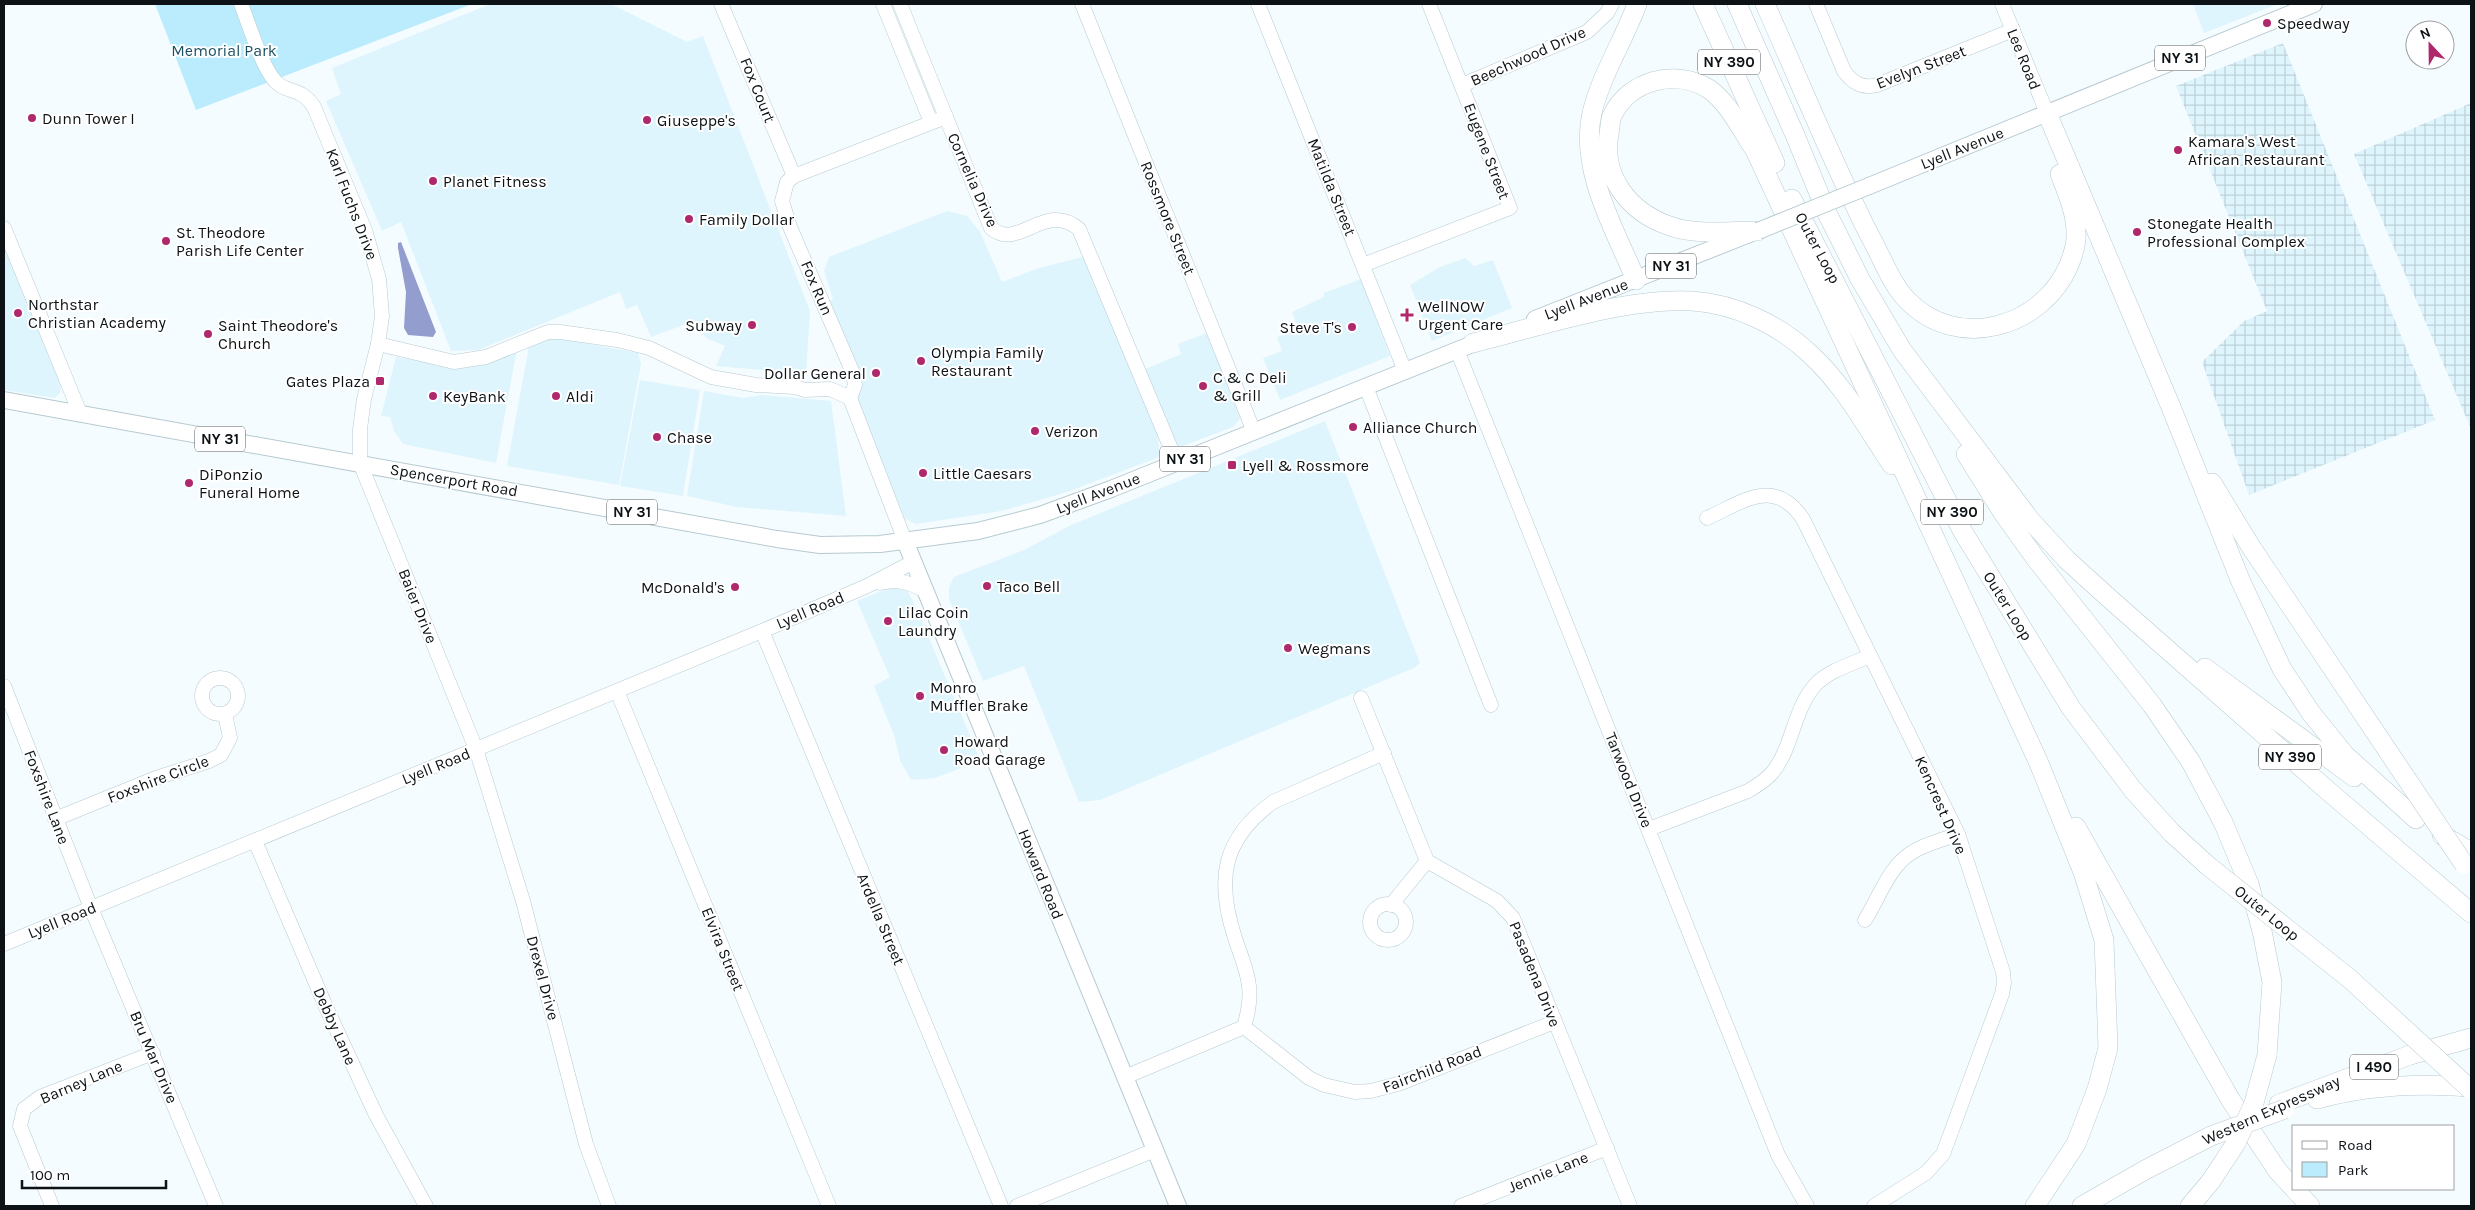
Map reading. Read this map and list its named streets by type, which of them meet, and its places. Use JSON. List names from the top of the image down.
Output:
{
  "streets": {
    "highway": [
      "NY 390",
      "Outer Loop",
      "I 490",
      "Western Expressway"
    ],
    "main road": [
      "NY 31",
      "Lyell Avenue",
      "Spencerport Road",
      "Howard Road"
    ],
    "street": [
      "Beechwood Drive",
      "Lee Road",
      "Evelyn Street",
      "Fox Court",
      "Eugene Street",
      "Cornelia Drive",
      "Matilda Street",
      "Karl Fuchs Drive",
      "Rossmore Street",
      "Fox Run",
      "Baier Drive",
      "Lyell Road",
      "Foxshire Circle",
      "Tarwood Drive",
      "Foxshire Lane",
      "Kencrest Drive",
      "Ardella Street",
      "Elvira Street",
      "Pasadena Drive",
      "Drexel Drive",
      "Debby Lane",
      "Bru Mar Drive",
      "Fairchild Road",
      "Barney Lane",
      "Jennie Lane"
    ]
  },
  "crossings": [
    ["Beechwood Drive", "Eugene Street"],
    ["Lee Road", "Evelyn Street"],
    ["Lee Road", "Lyell Avenue"],
    ["Fox Court", "Fox Run"],
    ["Lyell Avenue", "Cornelia Drive"],
    ["Lyell Avenue", "Matilda Street"],
    ["Lyell Avenue", "Rossmore Street"],
    ["Lyell Avenue", "Fox Run"],
    ["Lyell Avenue", "Spencerport Road"],
    ["Lyell Avenue", "Tarwood Drive"],
    ["Lyell Avenue", "Howard Road"],
    ["Eugene Street", "Matilda Street"],
    ["Karl Fuchs Drive", "Spencerport Road"],
    ["Karl Fuchs Drive", "Baier Drive"],
    ["Fox Run", "Spencerport Road"],
    ["Fox Run", "Howard Road"],
    ["Spencerport Road", "Baier Drive"],
    ["Spencerport Road", "Howard Road"],
    ["Baier Drive", "Lyell Road"],
    ["Baier Drive", "Drexel Drive"],
    ["Lyell Road", "Foxshire Lane"],
    ["Lyell Road", "Howard Road"],
    ["Lyell Road", "Ardella Street"],
    ["Lyell Road", "Elvira Street"],
    ["Lyell Road", "Drexel Drive"],
    ["Lyell Road", "Debby Lane"],
    ["Lyell Road", "Bru Mar Drive"],
    ["Foxshire Circle", "Foxshire Lane"],
    ["Foxshire Lane", "Bru Mar Drive"],
    ["Pasadena Drive", "Fairchild Road"],
    ["Pasadena Drive", "Jennie Lane"],
    ["Bru Mar Drive", "Barney Lane"]
  ],
  "parks": ["Memorial Park"],
  "places": {
    "other": [
      "Speedway",
      "Dunn Tower I",
      "Giuseppe's",
      "Kamara's West African Restaurant",
      "Planet Fitness",
      "Family Dollar",
      "Stonegate Health Professional Complex",
      "St. Theodore Parish Life Center",
      "Northstar Christian Academy",
      "Subway",
      "Steve T's",
      "Saint Theodore's Church",
      "Olympia Family Restaurant",
      "Dollar General",
      "C & C Deli & Grill",
      "KeyBank",
      "Aldi",
      "Alliance Church",
      "Verizon",
      "Chase",
      "Little Caesars",
      "DiPonzio Funeral Home",
      "Taco Bell",
      "McDonald's",
      "Lilac Coin Laundry",
      "Wegmans",
      "Monro Muffler Brake",
      "Howard Road Garage"
    ],
    "health": ["WellNOW Urgent Care"],
    "transit": ["Gates Plaza", "Lyell & Rossmore"]
  },
  "legend": ["Road", "Park"],
  "scale_bar": "100 m",
  "north": "top"
}
